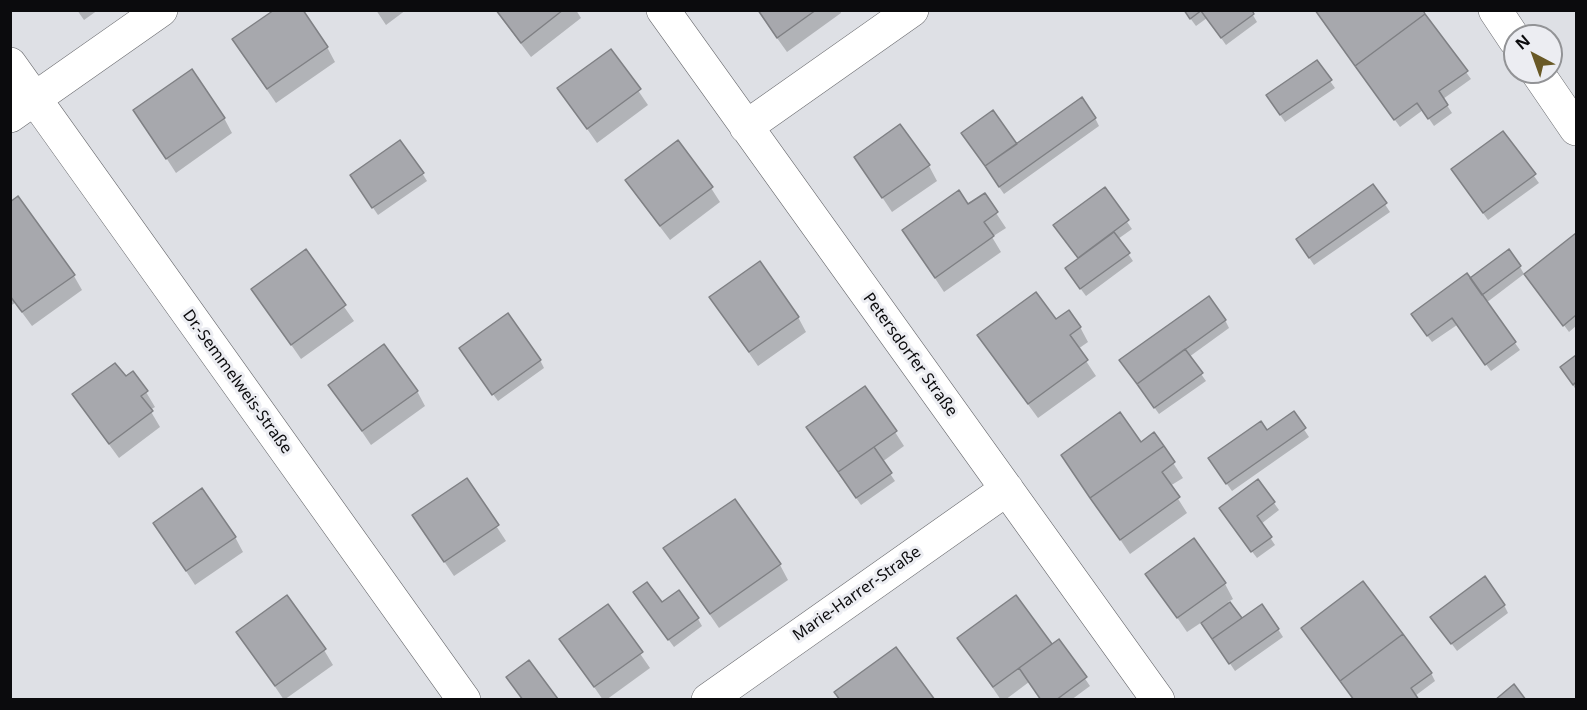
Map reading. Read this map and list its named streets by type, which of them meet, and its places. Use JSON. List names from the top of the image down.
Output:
{
  "streets": {
    "street": ["Petersdorfer Straße", "Dr.-Semmelweis-Straße", "Marie-Harrer-Straße"]
  },
  "crossings": [
    ["Petersdorfer Straße", "Marie-Harrer-Straße"]
  ],
  "north": "top left"
}
